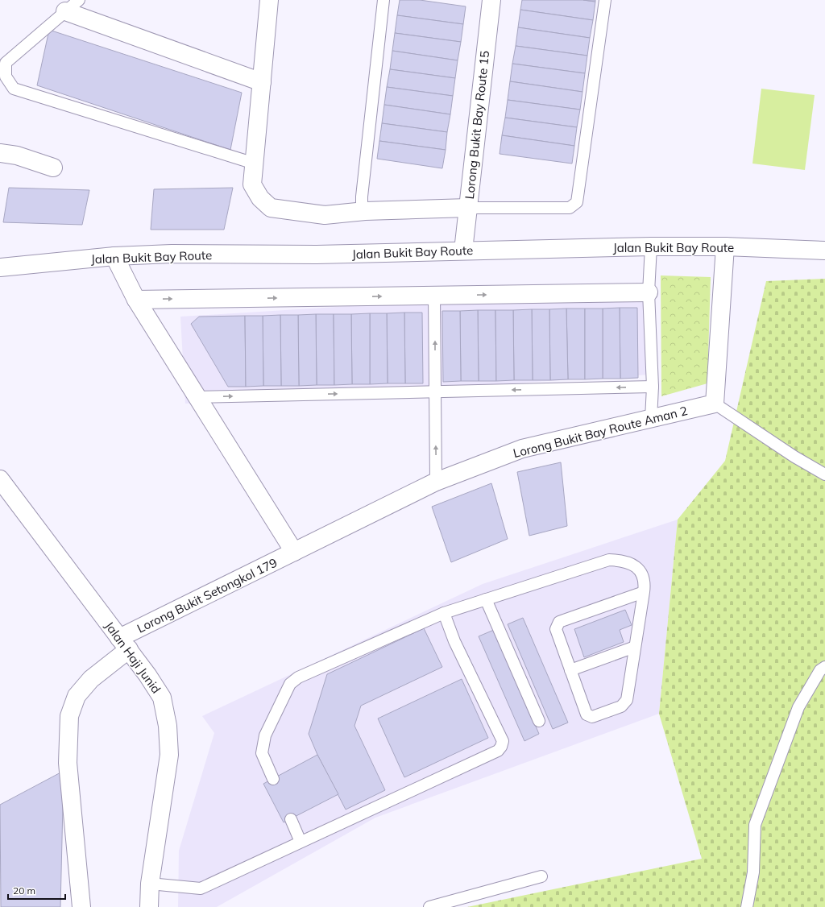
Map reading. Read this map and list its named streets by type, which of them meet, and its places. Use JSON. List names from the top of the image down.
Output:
{
  "streets": {
    "street": [
      "Lorong Bukit Bay Route 15",
      "Jalan Bukit Bay Route",
      "Lorong Bukit Bay Route Aman 2",
      "Lorong Bukit Setongkol 179",
      "Jalan Haji Junid"
    ]
  },
  "crossings": [
    ["Lorong Bukit Bay Route 15", "Jalan Bukit Bay Route"],
    ["Lorong Bukit Bay Route Aman 2", "Lorong Bukit Setongkol 179"],
    ["Lorong Bukit Setongkol 179", "Jalan Haji Junid"]
  ],
  "scale_bar": "20 m"
}
